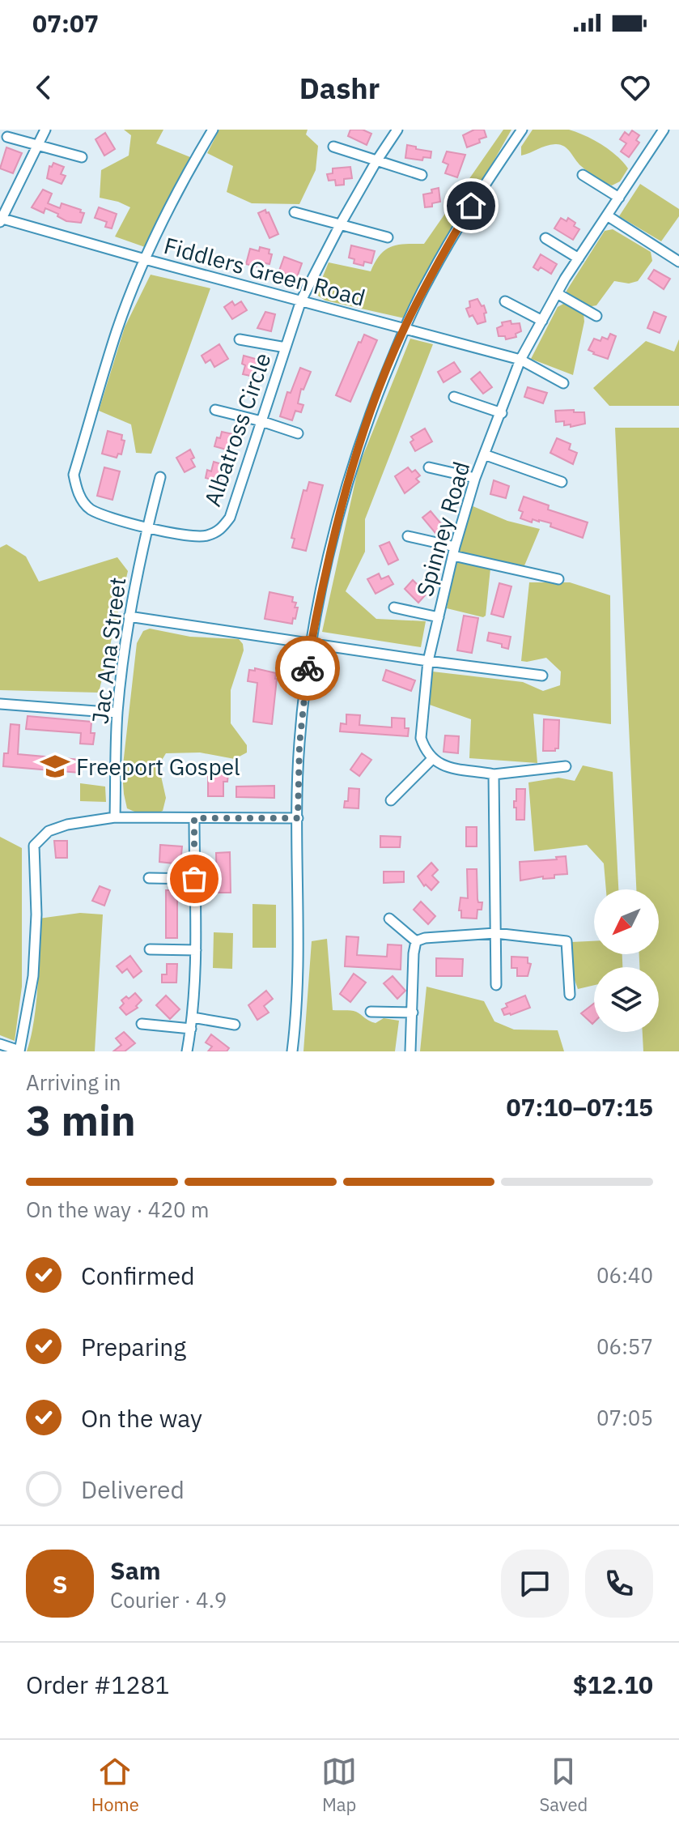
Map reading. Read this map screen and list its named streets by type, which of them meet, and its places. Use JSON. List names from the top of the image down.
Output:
{
  "streets": {
    "street": [
      "Fiddlers Green Road",
      "Albatross Circle",
      "Spinney Road",
      "Jac Ana Street"
    ]
  },
  "crossings": [
    ["Fiddlers Green Road", "Albatross Circle"],
    ["Fiddlers Green Road", "Spinney Road"],
    ["Albatross Circle", "Jac Ana Street"]
  ],
  "places": {
    "school or university": ["Freeport Gospel"]
  },
  "north": "bottom left",
  "page": {
    "status": "07:07",
    "header": "Dashr",
    "heading": ["3 min", "Arriving in", "07:10–07:15"],
    "panel": [
      "Sam",
      "Courier · 4.9",
      "Order #1281",
      "$12.10"
    ],
    "bar": "On the way · 420 m",
    "list": [
      ["Confirmed", "06:40"],
      ["Preparing", "06:57"],
      ["On the way", "07:05"],
      "Delivered"
    ],
    "round": "S",
    "tabs": ["Home", "Map", "Saved"]
  }
}
